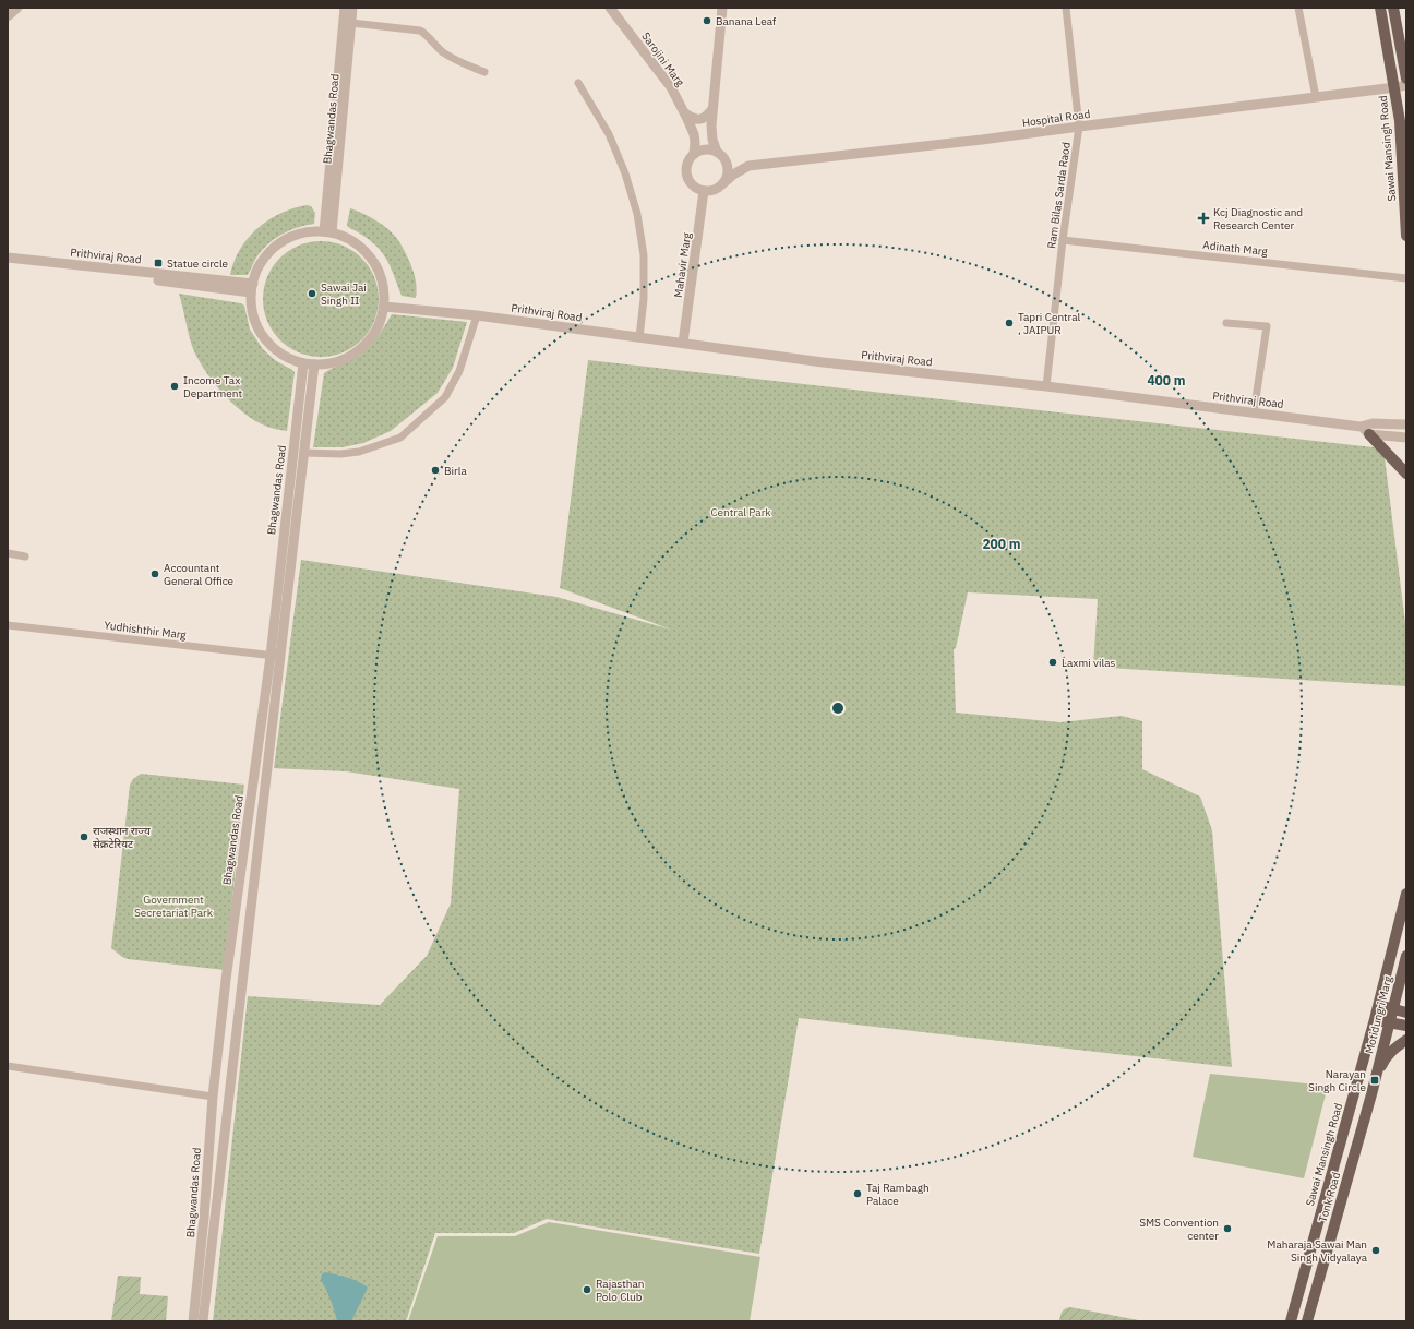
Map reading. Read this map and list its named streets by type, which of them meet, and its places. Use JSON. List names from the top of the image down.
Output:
{
  "streets": {
    "main road": ["Sawai Mansingh Road", "Motidungri Marg", "Tonk Road"],
    "street": [
      "Sarojini Marg",
      "Hospital Road",
      "Bhagwandas Road",
      "Ram Bilas Sarda Raod",
      "Adinath Marg",
      "Prithviraj Road",
      "Mahavir Marg",
      "Yudhishthir Marg"
    ]
  },
  "crossings": [
    ["Sarojini Marg", "Hospital Road"],
    ["Sarojini Marg", "Mahavir Marg"],
    ["Hospital Road", "Sawai Mansingh Road"],
    ["Hospital Road", "Ram Bilas Sarda Raod"],
    ["Hospital Road", "Mahavir Marg"],
    ["Bhagwandas Road", "Prithviraj Road"],
    ["Bhagwandas Road", "Yudhishthir Marg"],
    ["Ram Bilas Sarda Raod", "Adinath Marg"],
    ["Ram Bilas Sarda Raod", "Prithviraj Road"],
    ["Prithviraj Road", "Mahavir Marg"],
    ["Motidungri Marg", "Tonk Road"]
  ],
  "parks": ["Central Park", "Government Secretariat Park"],
  "places": {
    "other": [
      "Banana Leaf",
      "Sawai Jai Singh II",
      "Tapri Central , JAIPUR",
      "Income Tax Department",
      "Birla",
      "Accountant General Office",
      "Laxmi vilas",
      "राजस्थान राज्य सेक्रटेरियट",
      "Taj Rambagh Palace",
      "SMS Convention center",
      "Maharaja Sawai Man Singh Vidyalaya",
      "Rajasthan Polo Club"
    ],
    "health": ["Kcj Diagnostic and Research Center"],
    "transit": ["Statue circle", "Narayan Singh Circle"]
  },
  "rings": ["400 m", "200 m"]
}
